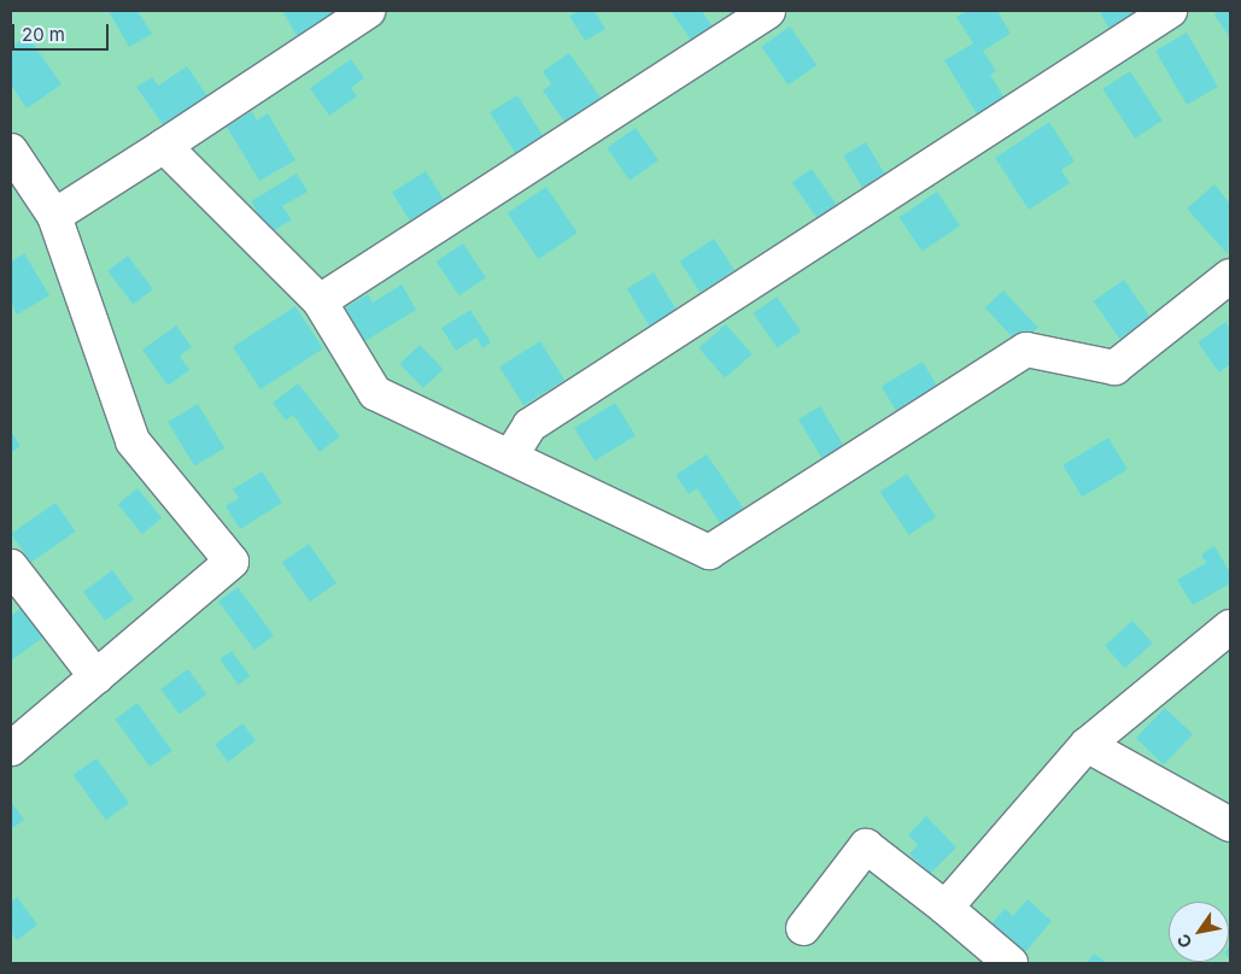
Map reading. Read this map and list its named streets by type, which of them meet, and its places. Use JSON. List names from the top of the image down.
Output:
{
  "scale_bar": "20 m",
  "north": "bottom left"
}
